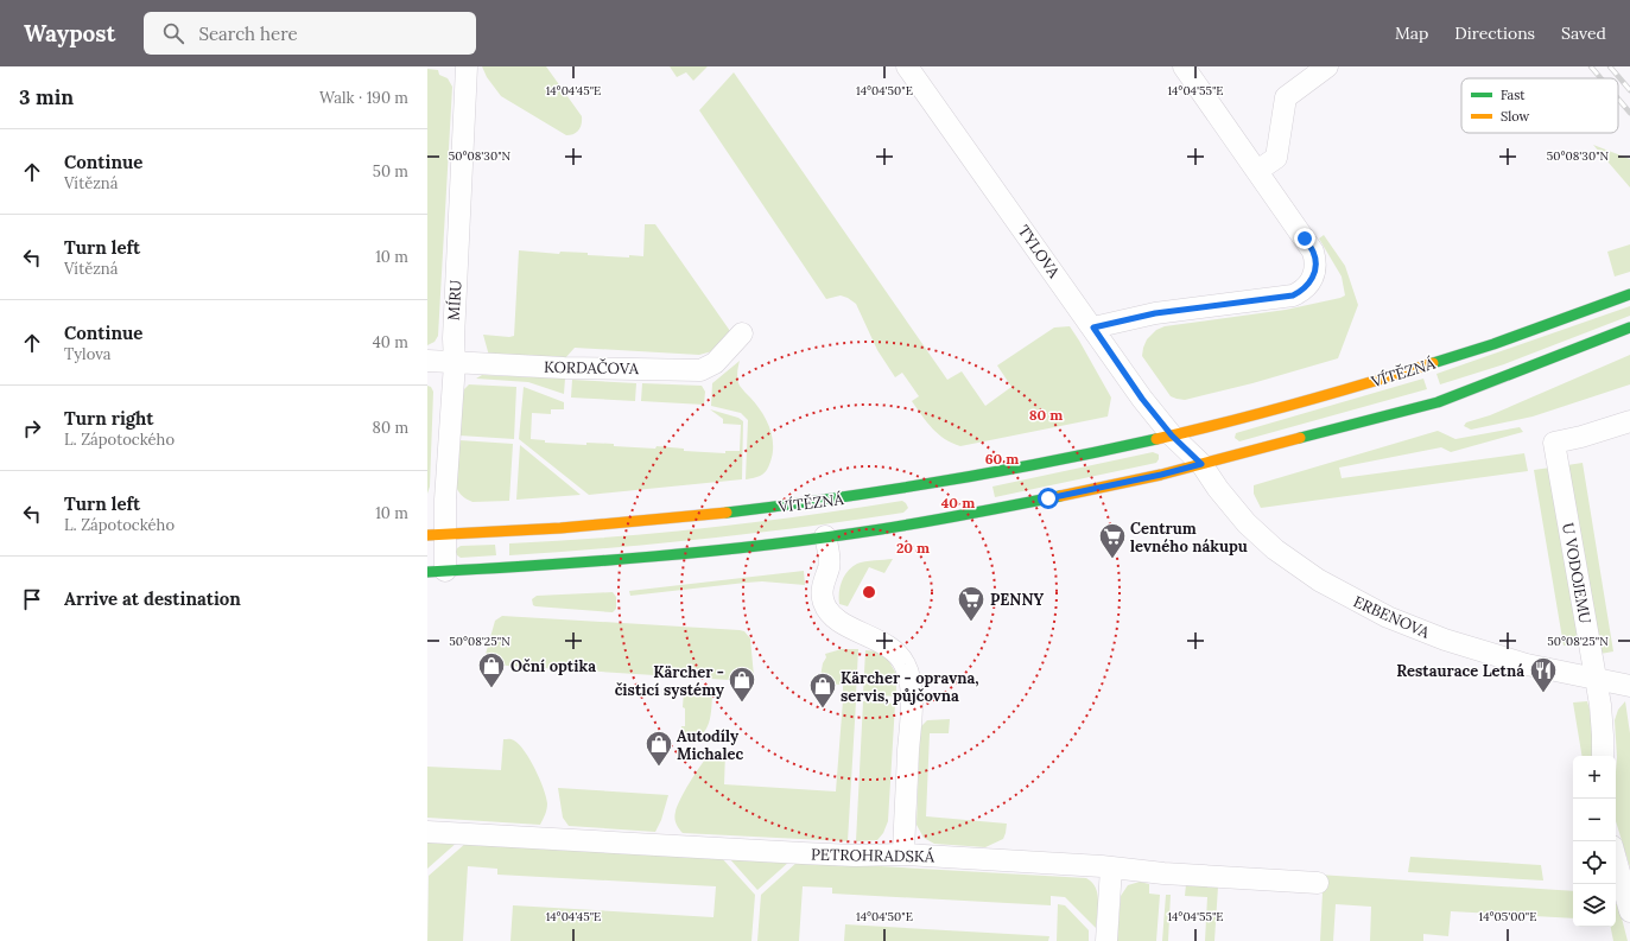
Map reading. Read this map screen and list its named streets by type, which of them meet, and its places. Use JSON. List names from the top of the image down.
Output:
{
  "streets": {
    "main road": ["VÍTĚZNÁ"],
    "street": [
      "TYLOVA",
      "MÍRU",
      "KORDAČOVA",
      "U VODOJEMU",
      "ERBENOVA",
      "PETROHRADSKÁ"
    ]
  },
  "crossings": [
    ["TYLOVA", "VÍTĚZNÁ"],
    ["MÍRU", "KORDAČOVA"],
    ["MÍRU", "VÍTĚZNÁ"],
    ["U VODOJEMU", "ERBENOVA"]
  ],
  "places": {
    "supermarket": ["Centrum levného nákupu", "PENNY"],
    "shop": [
      "Oční optika",
      "Kärcher - čisticí systémy",
      "Kärcher - opravna, servis, půjčovna",
      "Autodíly Michalec"
    ],
    "restaurant": ["Restaurace Letná"]
  },
  "legend": ["Fast", "Slow"],
  "page": {
    "header": "Waypost",
    "search": "Search here",
    "nav": ["Map", "Directions", "Saved"],
    "heading": ["3 min", "Walk · 190 m"],
    "list": [
      ["Continue", "Vítězná", "50 m"],
      ["Turn left", "Vítězná", "10 m"],
      ["Continue", "Tylova", "40 m"],
      ["Turn right", "L. Zápotockého", "80 m"],
      ["Turn left", "L. Zápotockého", "10 m"],
      "Arrive at destination"
    ],
    "map_buttons": ["+", "−"]
  },
  "coordinates": [
    "14°04'45\"E",
    "14°04'50\"E",
    "14°04'55\"E",
    "50°08'30\"N",
    "50°08'25\"N",
    "14°05'00\"E"
  ],
  "rings": [
    "80 m",
    "60 m",
    "40 m",
    "20 m"
  ]
}
